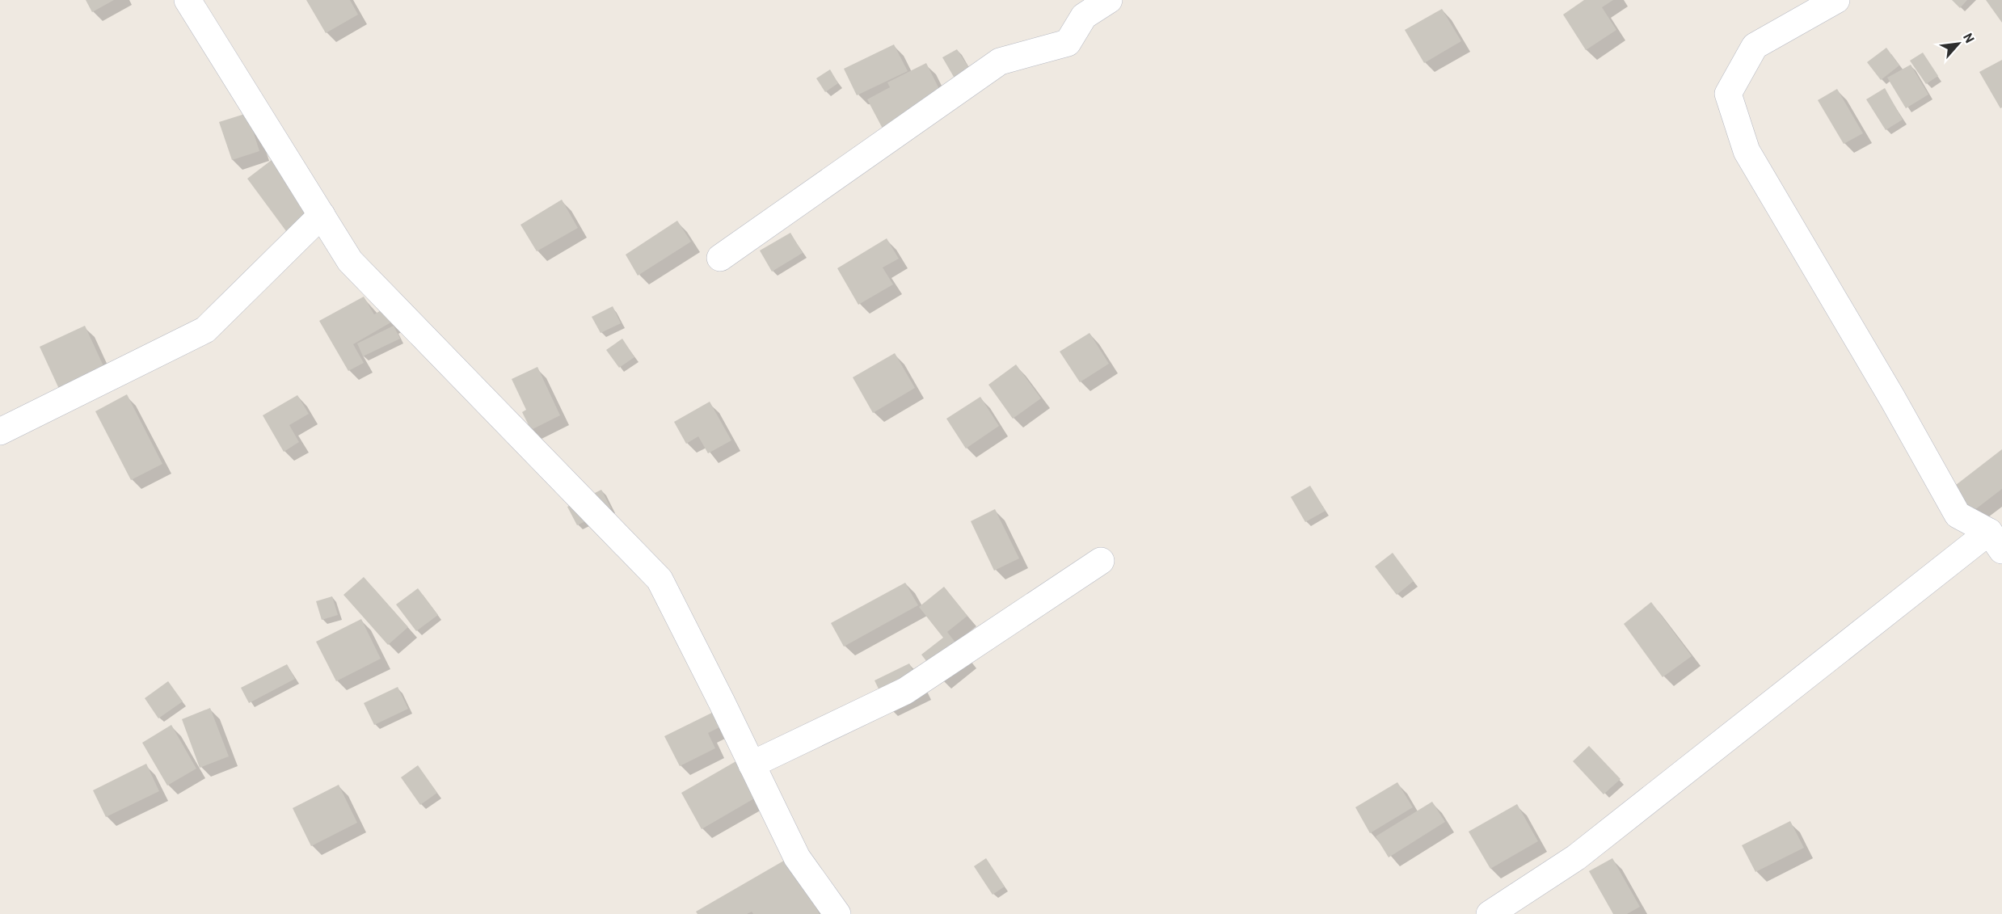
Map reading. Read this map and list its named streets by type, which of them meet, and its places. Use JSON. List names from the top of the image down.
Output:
{
  "north": "top right"
}
